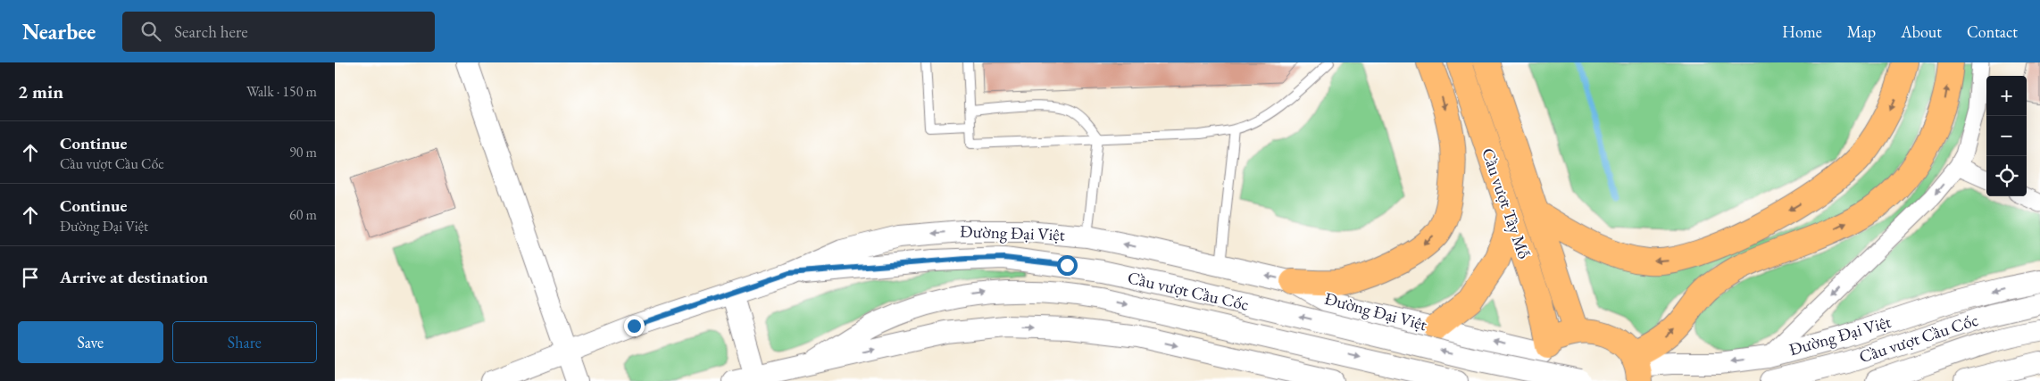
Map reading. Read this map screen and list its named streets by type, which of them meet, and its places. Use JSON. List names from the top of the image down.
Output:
{
  "streets": {
    "main road": ["Cầu vượt Tây Mỗ"],
    "street": ["Đường Đại Việt", "Cầu vượt Cầu Cốc"]
  },
  "crossings": [
    ["Cầu vượt Tây Mỗ", "Đường Đại Việt"],
    ["Đường Đại Việt", "Cầu vượt Cầu Cốc"]
  ],
  "page": {
    "header": "Nearbee",
    "search": "Search here",
    "nav": [
      "Home",
      "Map",
      "About",
      "Contact"
    ],
    "heading": ["2 min", "Walk · 150 m"],
    "map_buttons": ["+", "−"],
    "list": [
      ["Continue", "Cầu vượt Cầu Cốc", "90 m"],
      ["Continue", "Đường Đại Việt", "60 m"],
      "Arrive at destination"
    ],
    "buttons": ["Save", "Share"]
  }
}
